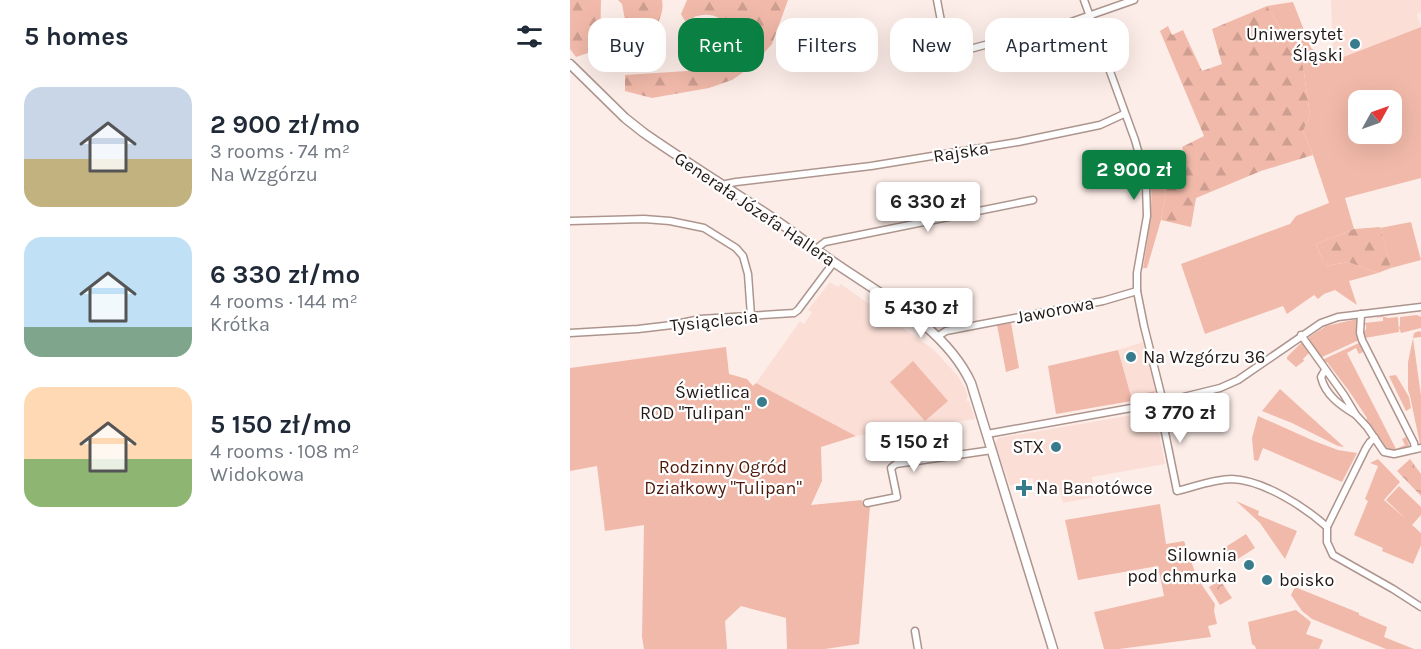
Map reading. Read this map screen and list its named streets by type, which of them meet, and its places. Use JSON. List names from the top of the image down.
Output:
{
  "streets": {
    "street": [
      "Rajska",
      "Generała Józefa Hallera",
      "Jaworowa",
      "Tysiąclecia"
    ]
  },
  "crossings": [
    ["Rajska", "Generała Józefa Hallera"],
    ["Generała Józefa Hallera", "Jaworowa"],
    ["Generała Józefa Hallera", "Tysiąclecia"]
  ],
  "parks": ["Rodzinny Ogród Działkowy \"Tulipan\""],
  "places": {
    "other": [
      "Uniwersytet Śląski",
      "Na Wzgórzu 36",
      "Świetlica ROD \"Tulipan\"",
      "STX",
      "Silownia pod chmurka",
      "boisko"
    ],
    "health": ["Na Banotówce"]
  },
  "north": "top right",
  "page": {
    "heading": "5 homes",
    "chip": [
      "Buy",
      "Rent",
      "Filters",
      "New",
      "Apartment"
    ],
    "list": [
      {
        "name": "2 900 zł/mo",
        "note": "3 rooms · 74 m² · Na Wzgórzu"
      },
      {
        "name": "6 330 zł/mo",
        "note": "4 rooms · 144 m² · Krótka"
      },
      {
        "name": "5 150 zł/mo",
        "note": "4 rooms · 108 m² · Widokowa"
      }
    ],
    "price": [
      "2 900 zł",
      "6 330 zł",
      "5 430 zł",
      "3 770 zł",
      "5 150 zł"
    ]
  }
}
